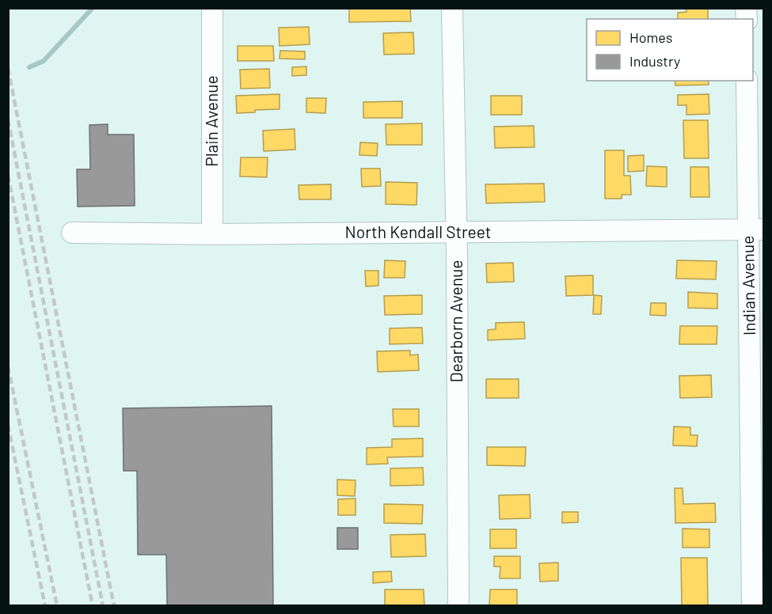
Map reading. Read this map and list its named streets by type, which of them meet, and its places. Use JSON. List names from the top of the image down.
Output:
{
  "streets": {
    "street": [
      "Plain Avenue",
      "North Kendall Street",
      "Indian Avenue",
      "Dearborn Avenue"
    ]
  },
  "crossings": [
    ["Plain Avenue", "North Kendall Street"],
    ["North Kendall Street", "Indian Avenue"],
    ["North Kendall Street", "Dearborn Avenue"]
  ],
  "legend": ["Homes", "Industry"]
}
